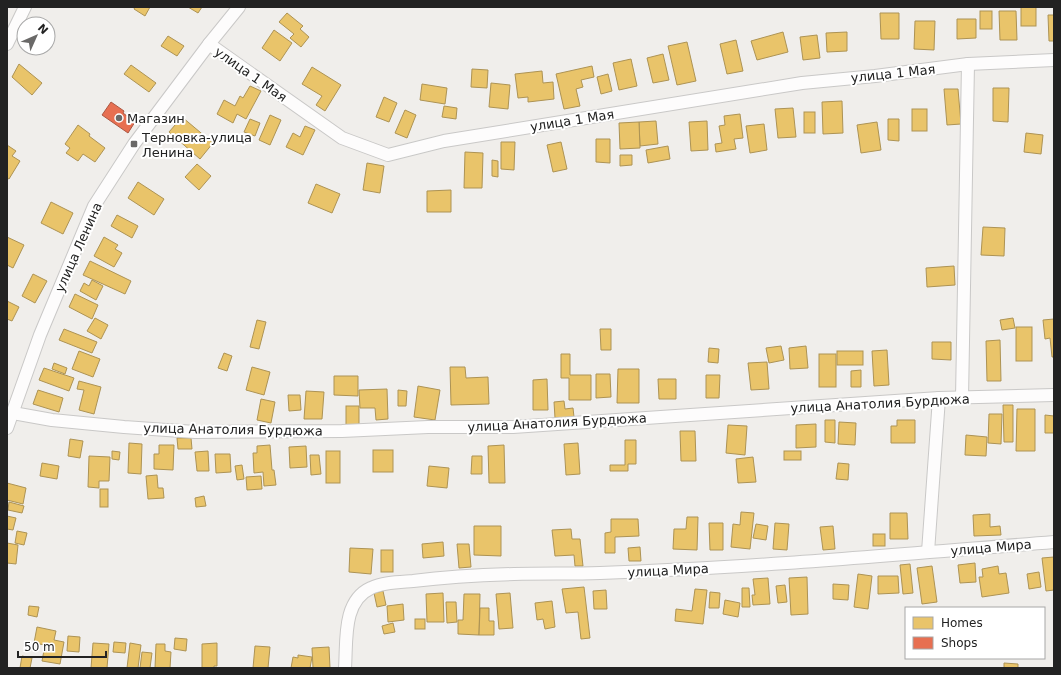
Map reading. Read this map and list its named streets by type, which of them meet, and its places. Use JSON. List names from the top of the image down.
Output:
{
  "streets": {
    "street": [
      "улица 1 Мая",
      "улица Ленина",
      "улица Анатолия Бурдюжа",
      "улица Мира"
    ]
  },
  "crossings": [
    ["улица 1 Мая", "улица Ленина"],
    ["улица Ленина", "улица Анатолия Бурдюжа"]
  ],
  "places": {
    "other": ["Магазин"],
    "transit": ["Терновка-улица Ленина"]
  },
  "legend": ["Homes", "Shops"],
  "scale_bar": "50 m",
  "north": "top right"
}
